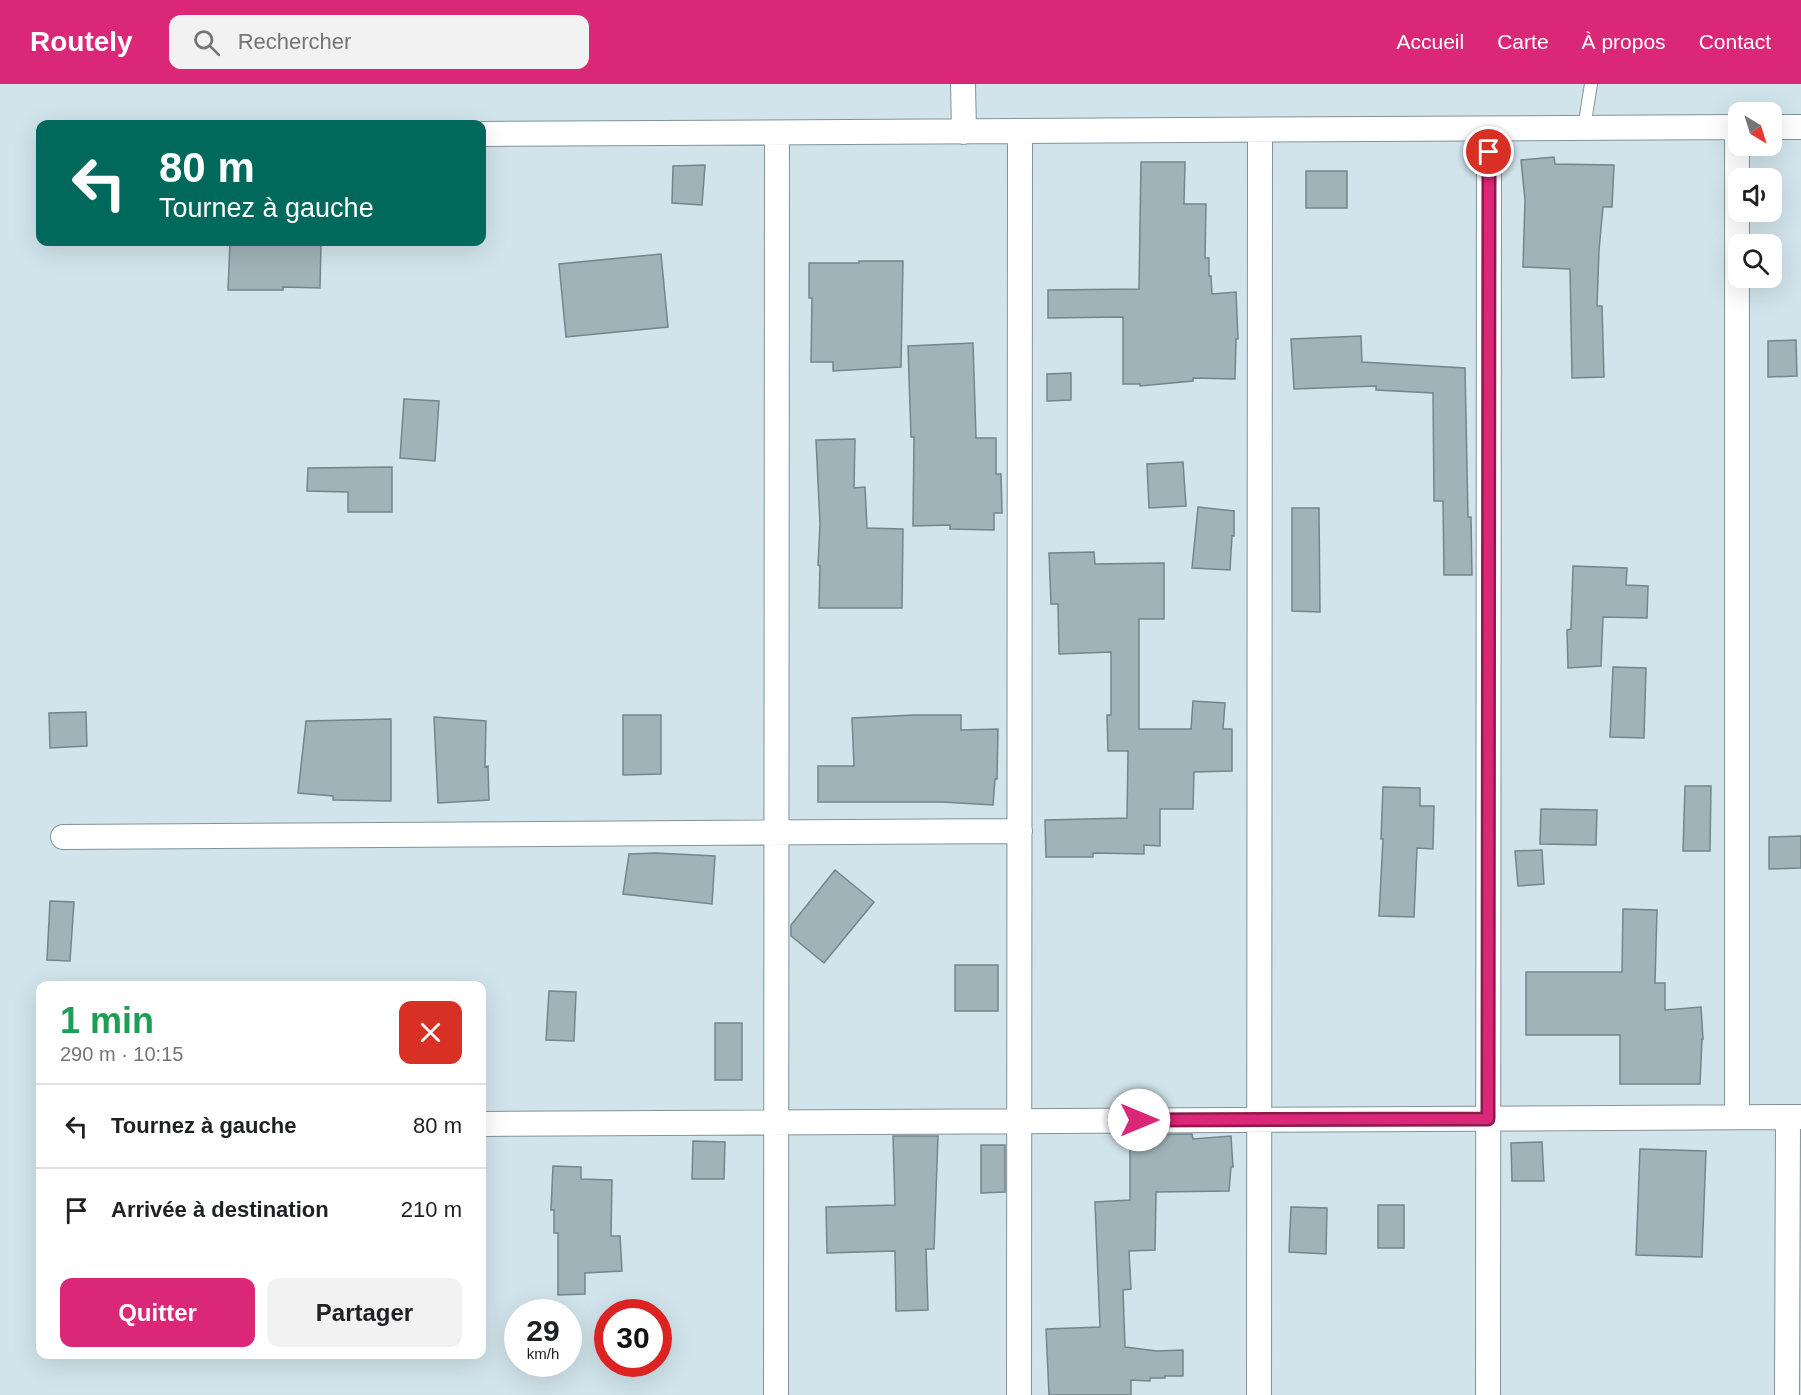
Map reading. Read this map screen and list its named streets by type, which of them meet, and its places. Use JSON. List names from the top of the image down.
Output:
{
  "north": "bottom right",
  "page": {
    "header": "Routely",
    "search": "Rechercher",
    "nav": [
      "Accueil",
      "Carte",
      "À propos",
      "Contact"
    ],
    "turn": ["80 m", "Tournez à gauche"],
    "heading": ["1 min", "290 m · 10:15"],
    "list": [
      {
        "name": "Tournez à gauche",
        "value": "80 m"
      },
      {
        "name": "Arrivée à destination",
        "value": "210 m"
      }
    ],
    "buttons": ["Quitter", "Partager"],
    "speed": "29 km/h",
    "limit": "30"
  }
}
